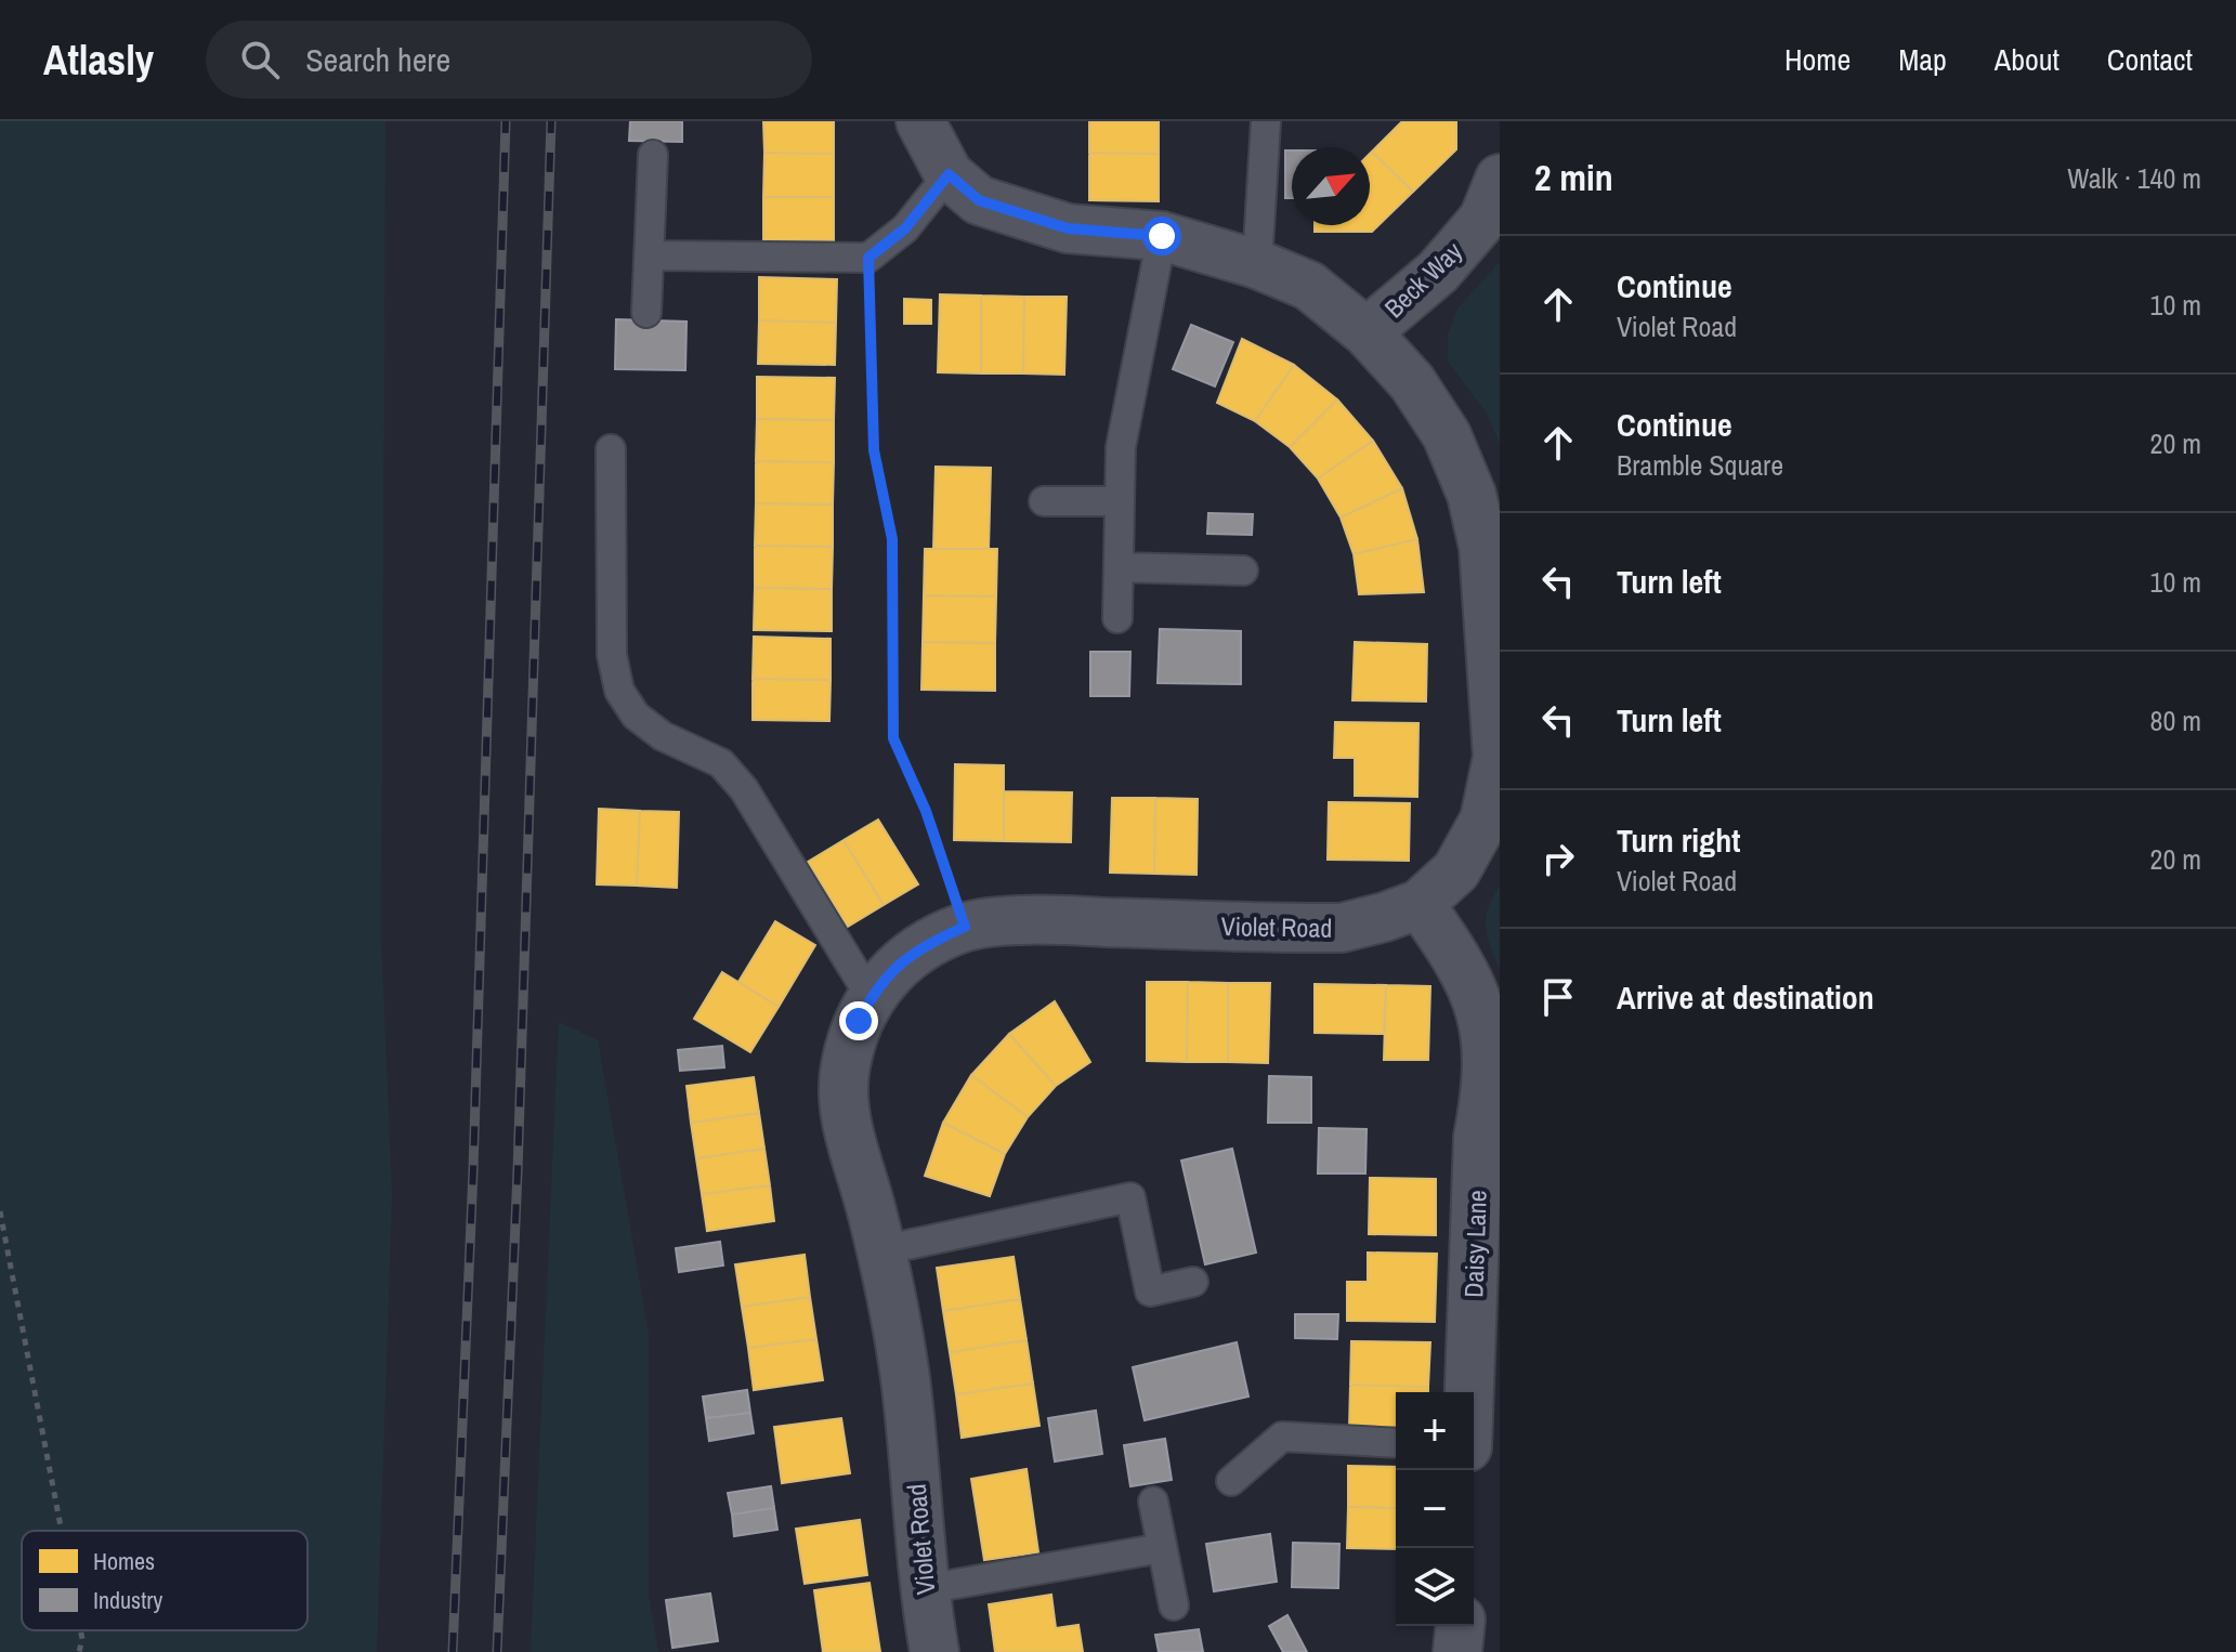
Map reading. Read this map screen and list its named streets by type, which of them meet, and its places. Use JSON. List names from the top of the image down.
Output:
{
  "streets": {
    "street": ["Beck Way", "Violet Road", "Daisy Lane"]
  },
  "crossings": [
    ["Beck Way", "Violet Road"],
    ["Violet Road", "Daisy Lane"]
  ],
  "legend": ["Homes", "Industry"],
  "north": "top right",
  "page": {
    "header": "Atlasly",
    "search": "Search here",
    "nav": [
      "Home",
      "Map",
      "About",
      "Contact"
    ],
    "heading": ["2 min", "Walk · 140 m"],
    "list": [
      ["Continue", "Violet Road", "10 m"],
      ["Continue", "Bramble Square", "20 m"],
      ["Turn left", "10 m"],
      ["Turn left", "80 m"],
      ["Turn right", "Violet Road", "20 m"],
      "Arrive at destination"
    ],
    "map_buttons": ["+", "−"]
  }
}
